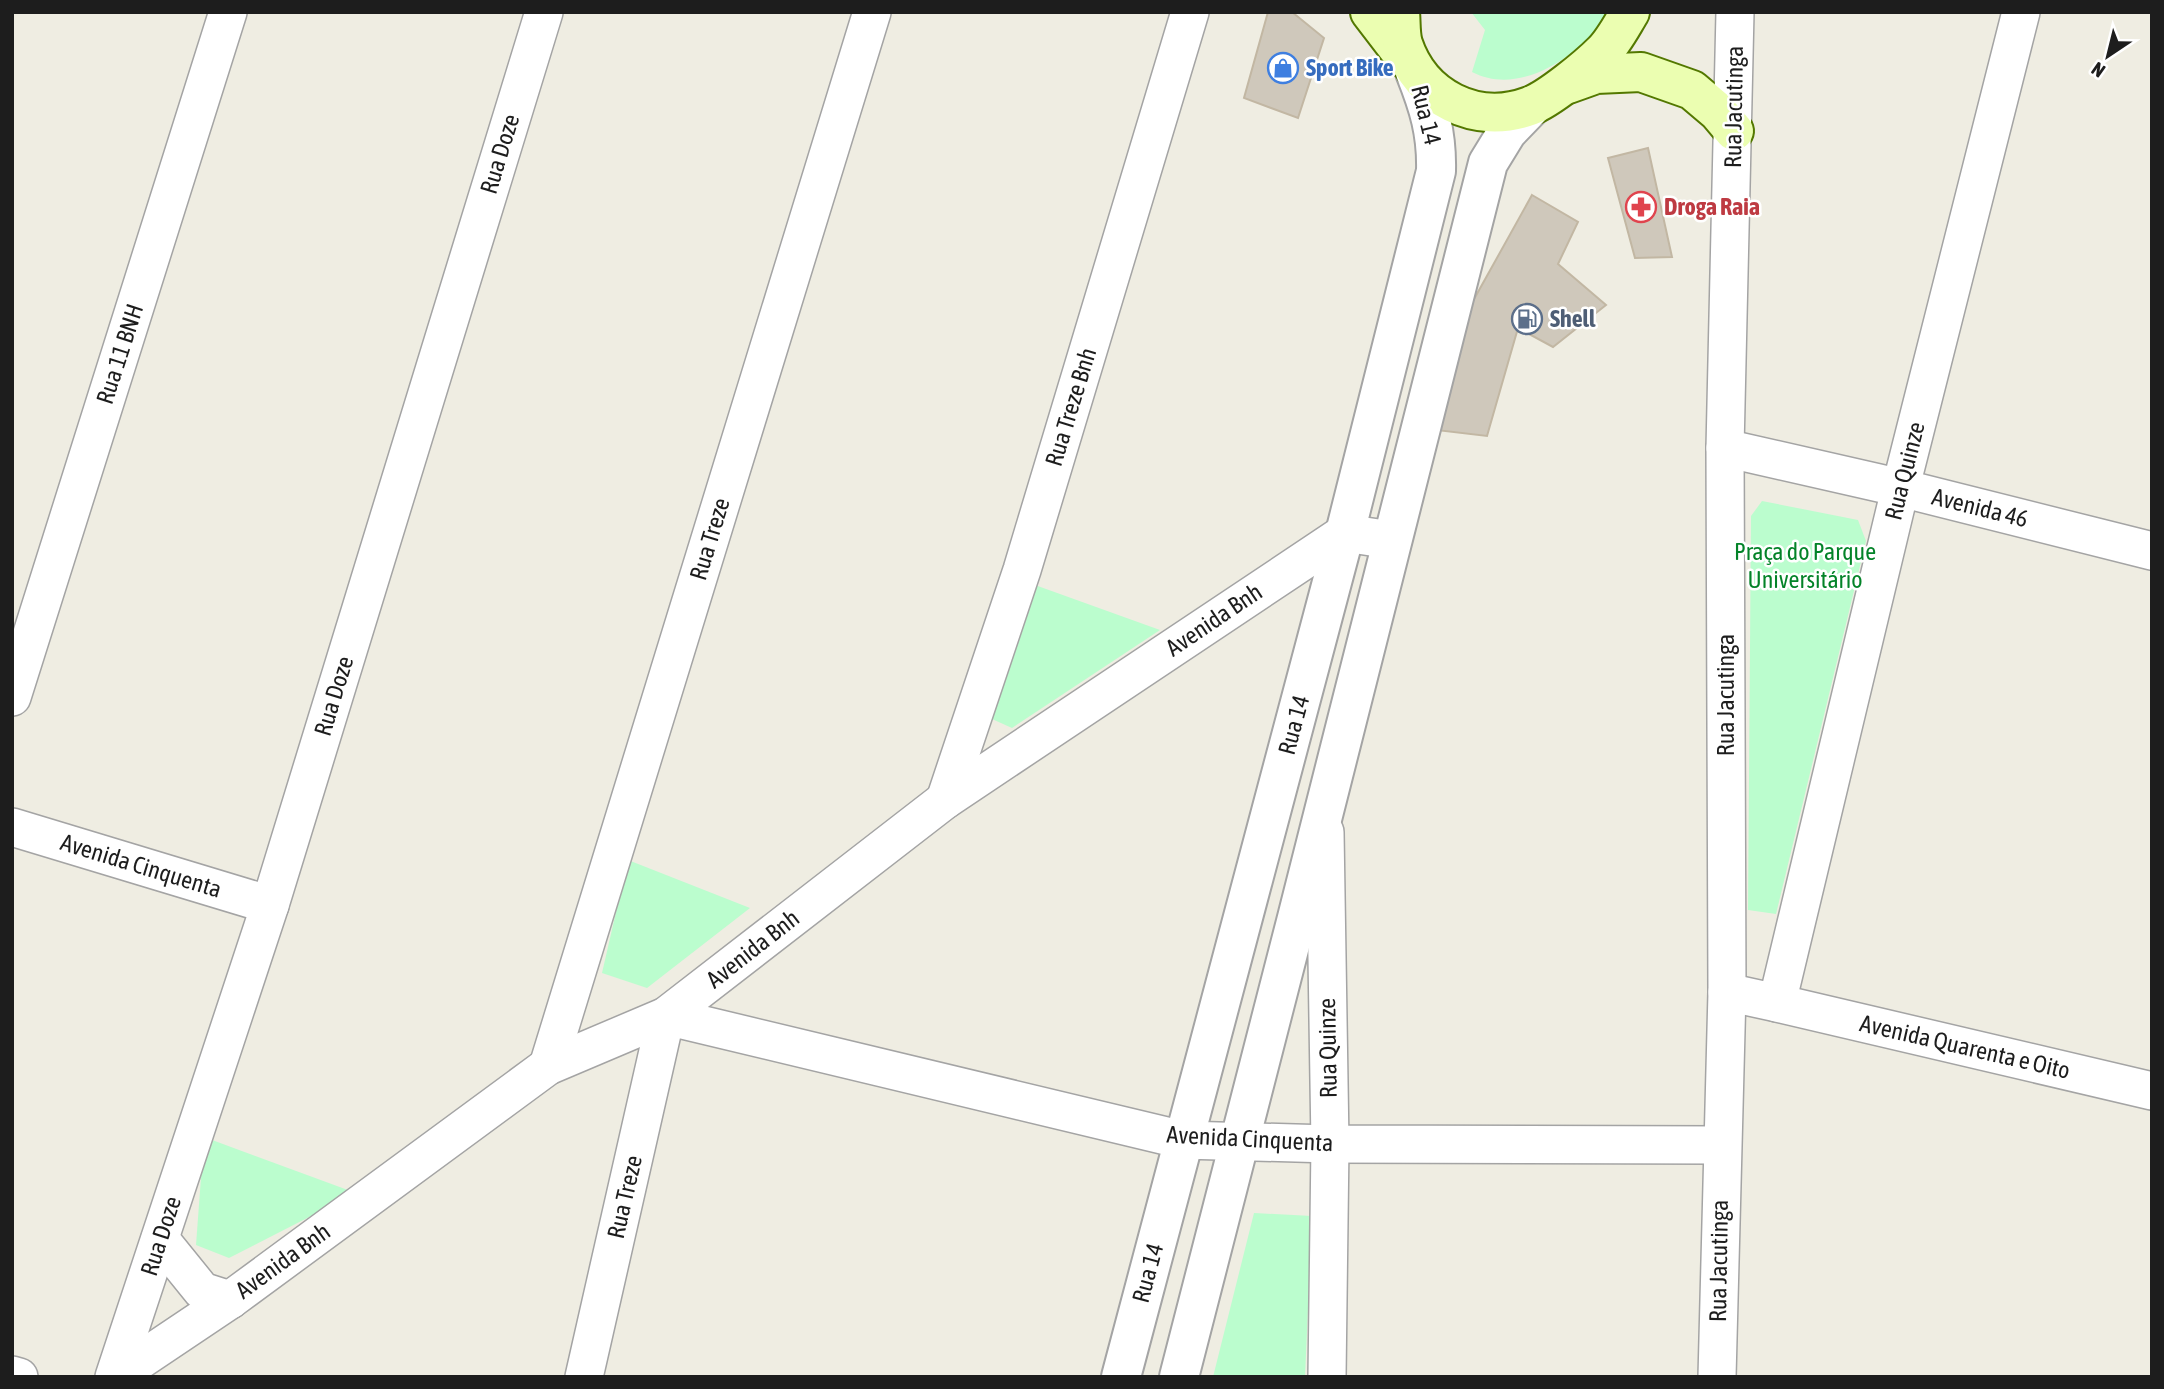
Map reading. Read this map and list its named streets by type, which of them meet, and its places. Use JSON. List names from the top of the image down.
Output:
{
  "streets": {
    "main road": ["Rua 14"],
    "street": [
      "Rua Jacutinga",
      "Rua Doze",
      "Rua 11 BNH",
      "Rua Treze Bnh",
      "Rua Quinze",
      "Avenida 46",
      "Rua Treze",
      "Avenida Bnh",
      "Avenida Cinquenta",
      "Avenida Quarenta e Oito"
    ]
  },
  "crossings": [
    ["Rua Jacutinga", "Avenida 46"],
    ["Rua Jacutinga", "Avenida Cinquenta"],
    ["Rua 14", "Rua Quinze"],
    ["Rua 14", "Avenida Bnh"],
    ["Rua 14", "Avenida Cinquenta"],
    ["Rua Doze", "Avenida Bnh"],
    ["Rua Doze", "Avenida Cinquenta"],
    ["Rua Treze Bnh", "Avenida Bnh"],
    ["Rua Quinze", "Avenida 46"],
    ["Rua Quinze", "Avenida Cinquenta"],
    ["Rua Quinze", "Avenida Quarenta e Oito"],
    ["Rua Treze", "Avenida Bnh"],
    ["Rua Treze", "Avenida Cinquenta"],
    ["Avenida Bnh", "Avenida Cinquenta"]
  ],
  "parks": ["Praça do Parque Universitário"],
  "places": {
    "shop": ["Sport Bike"],
    "pharmacy": ["Droga Raia"],
    "fuel station": ["Shell"]
  },
  "north": "bottom left"
}
